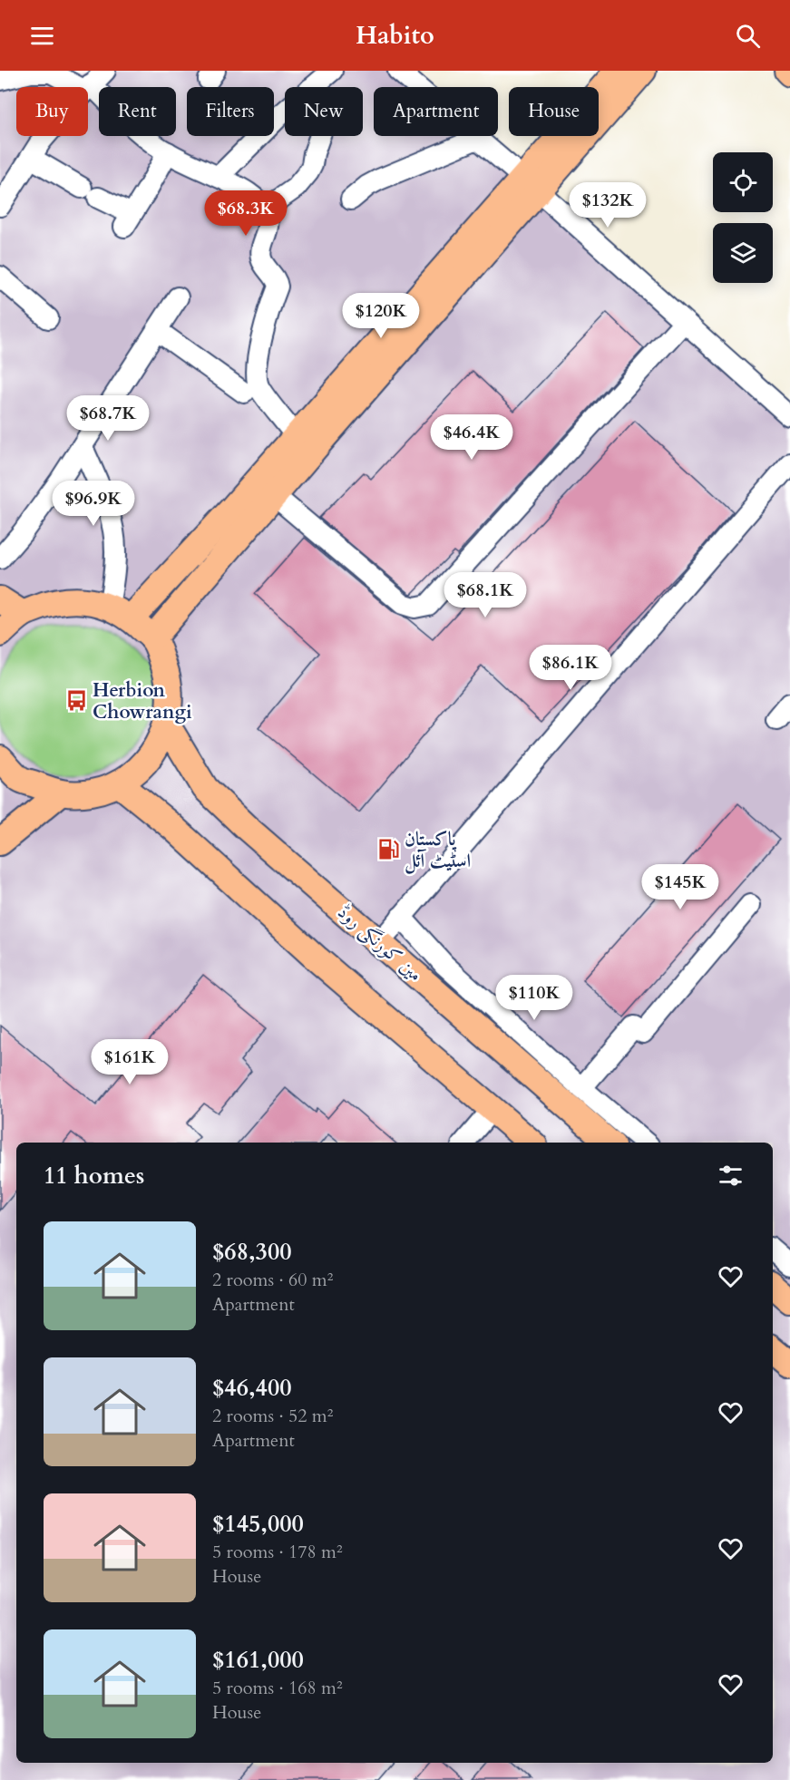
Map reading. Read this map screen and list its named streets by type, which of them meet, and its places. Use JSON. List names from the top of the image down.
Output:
{
  "streets": {
    "main road": ["مین کورنگی روڈ"]
  },
  "places": {
    "bus stop": ["Herbion Chowrangi"],
    "fuel station": ["پاکستان اسٹیٹ آئل"]
  },
  "page": {
    "header": "Habito",
    "chip": [
      "Buy",
      "Rent",
      "Filters",
      "New",
      "Apartment",
      "House"
    ],
    "price": [
      "$132K",
      "$68.3K",
      "$120K",
      "$68.7K",
      "$46.4K",
      "$96.9K",
      "$68.1K",
      "$86.1K",
      "$145K",
      "$110K",
      "$161K"
    ],
    "heading": "11 homes",
    "list": [
      {
        "name": "$68,300",
        "note": "2 rooms · 60 m² · Apartment"
      },
      {
        "name": "$46,400",
        "note": "2 rooms · 52 m² · Apartment"
      },
      {
        "name": "$145,000",
        "note": "5 rooms · 178 m² · House"
      },
      {
        "name": "$161,000",
        "note": "5 rooms · 168 m² · House"
      }
    ]
  }
}
